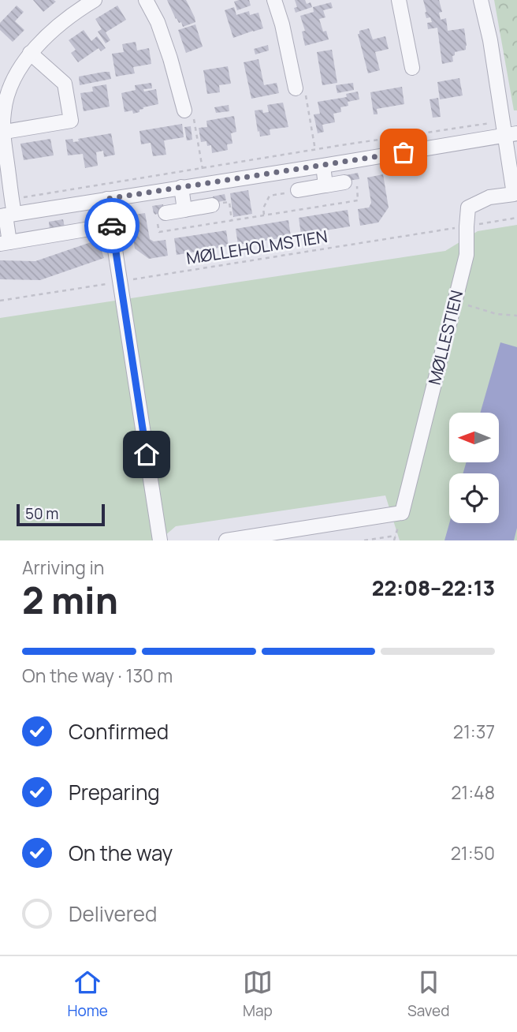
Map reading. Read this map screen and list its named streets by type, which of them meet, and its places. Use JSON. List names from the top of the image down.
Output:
{
  "streets": {
    "street": ["MØLLESTIEN"],
    "path": ["MØLLEHOLMSTIEN"]
  },
  "crossings": [
    ["MØLLEHOLMSTIEN", "MØLLESTIEN"]
  ],
  "scale_bar": "50 m",
  "north": "left",
  "page": {
    "scale": "50 m",
    "heading": ["2 min", "Arriving in", "22:08–22:13"],
    "bar": "On the way · 130 m",
    "list": [
      ["Confirmed", "21:37"],
      ["Preparing", "21:48"],
      ["On the way", "21:50"],
      "Delivered"
    ],
    "tabs": ["Home", "Map", "Saved"]
  }
}
